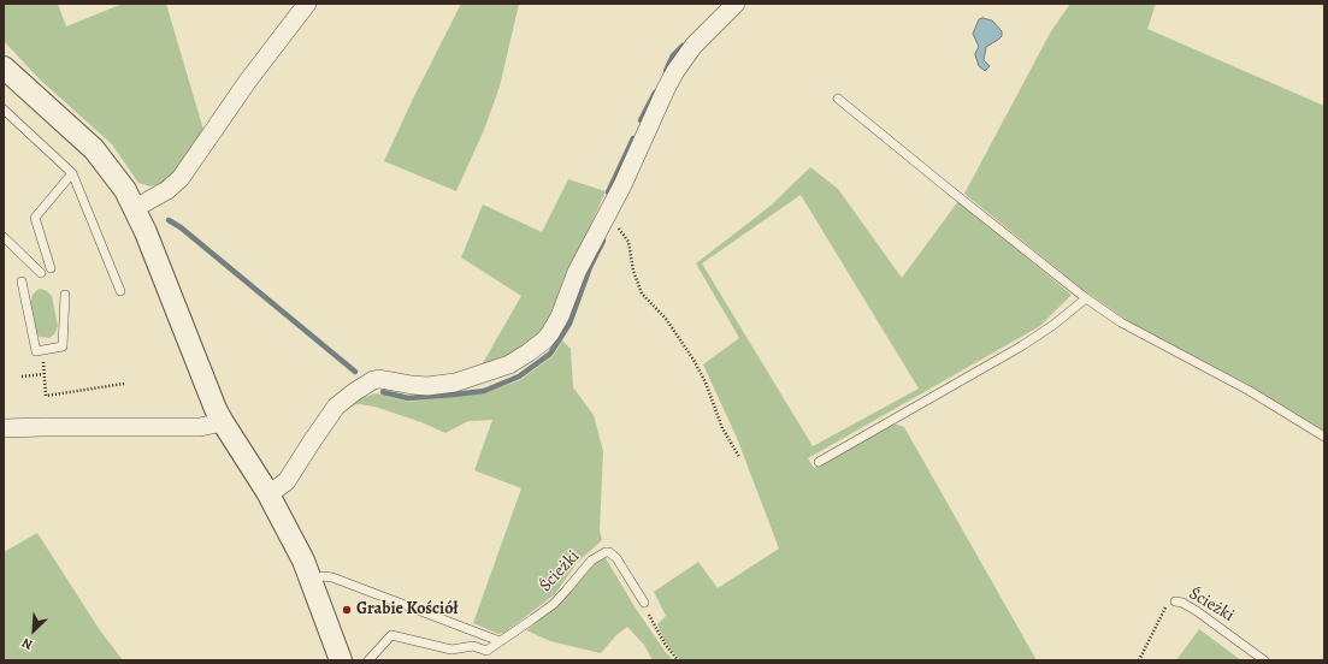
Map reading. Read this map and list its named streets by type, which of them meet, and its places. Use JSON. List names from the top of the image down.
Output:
{
  "streets": {
    "lane": ["Ścieżki"]
  },
  "places": ["Grabie Kościół"],
  "north": "bottom left"
}
